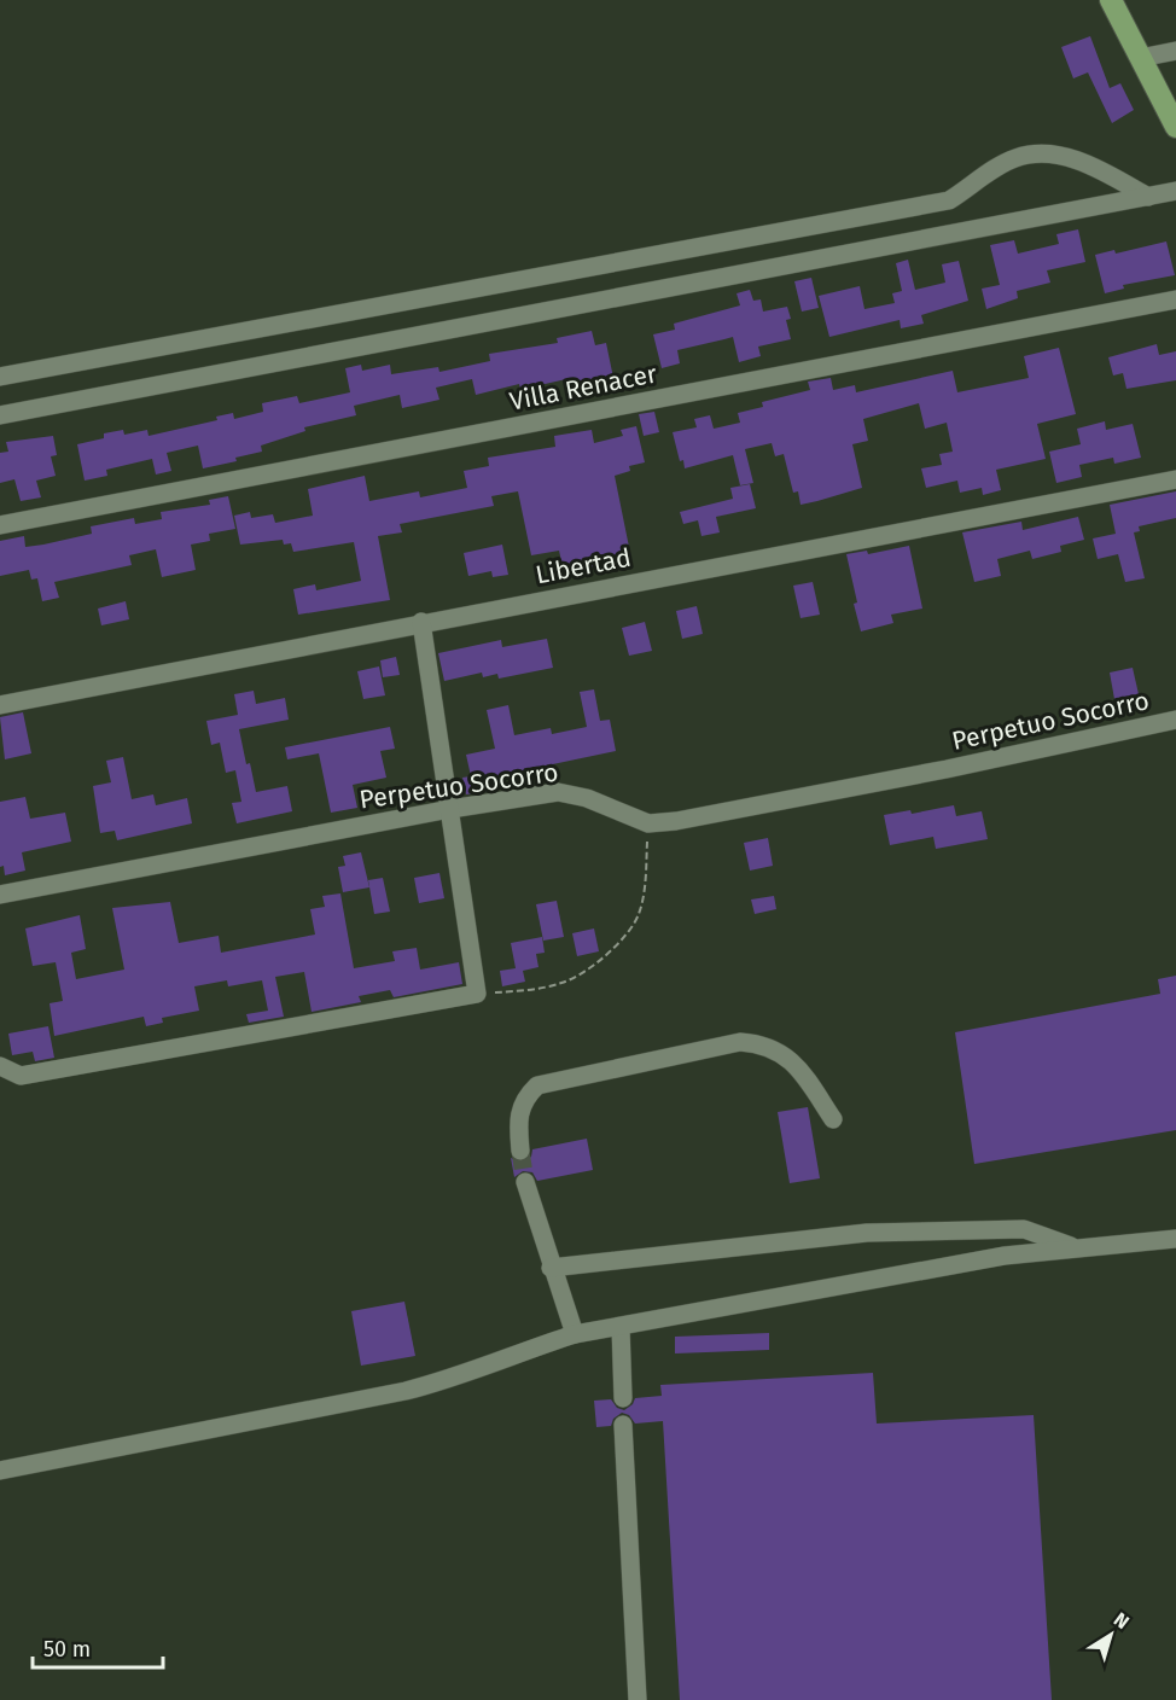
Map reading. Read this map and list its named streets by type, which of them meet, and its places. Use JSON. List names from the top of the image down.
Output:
{
  "streets": {
    "street": ["Villa Renacer", "Libertad", "Perpetuo Socorro"]
  },
  "scale_bar": "50 m",
  "north": "top right"
}
